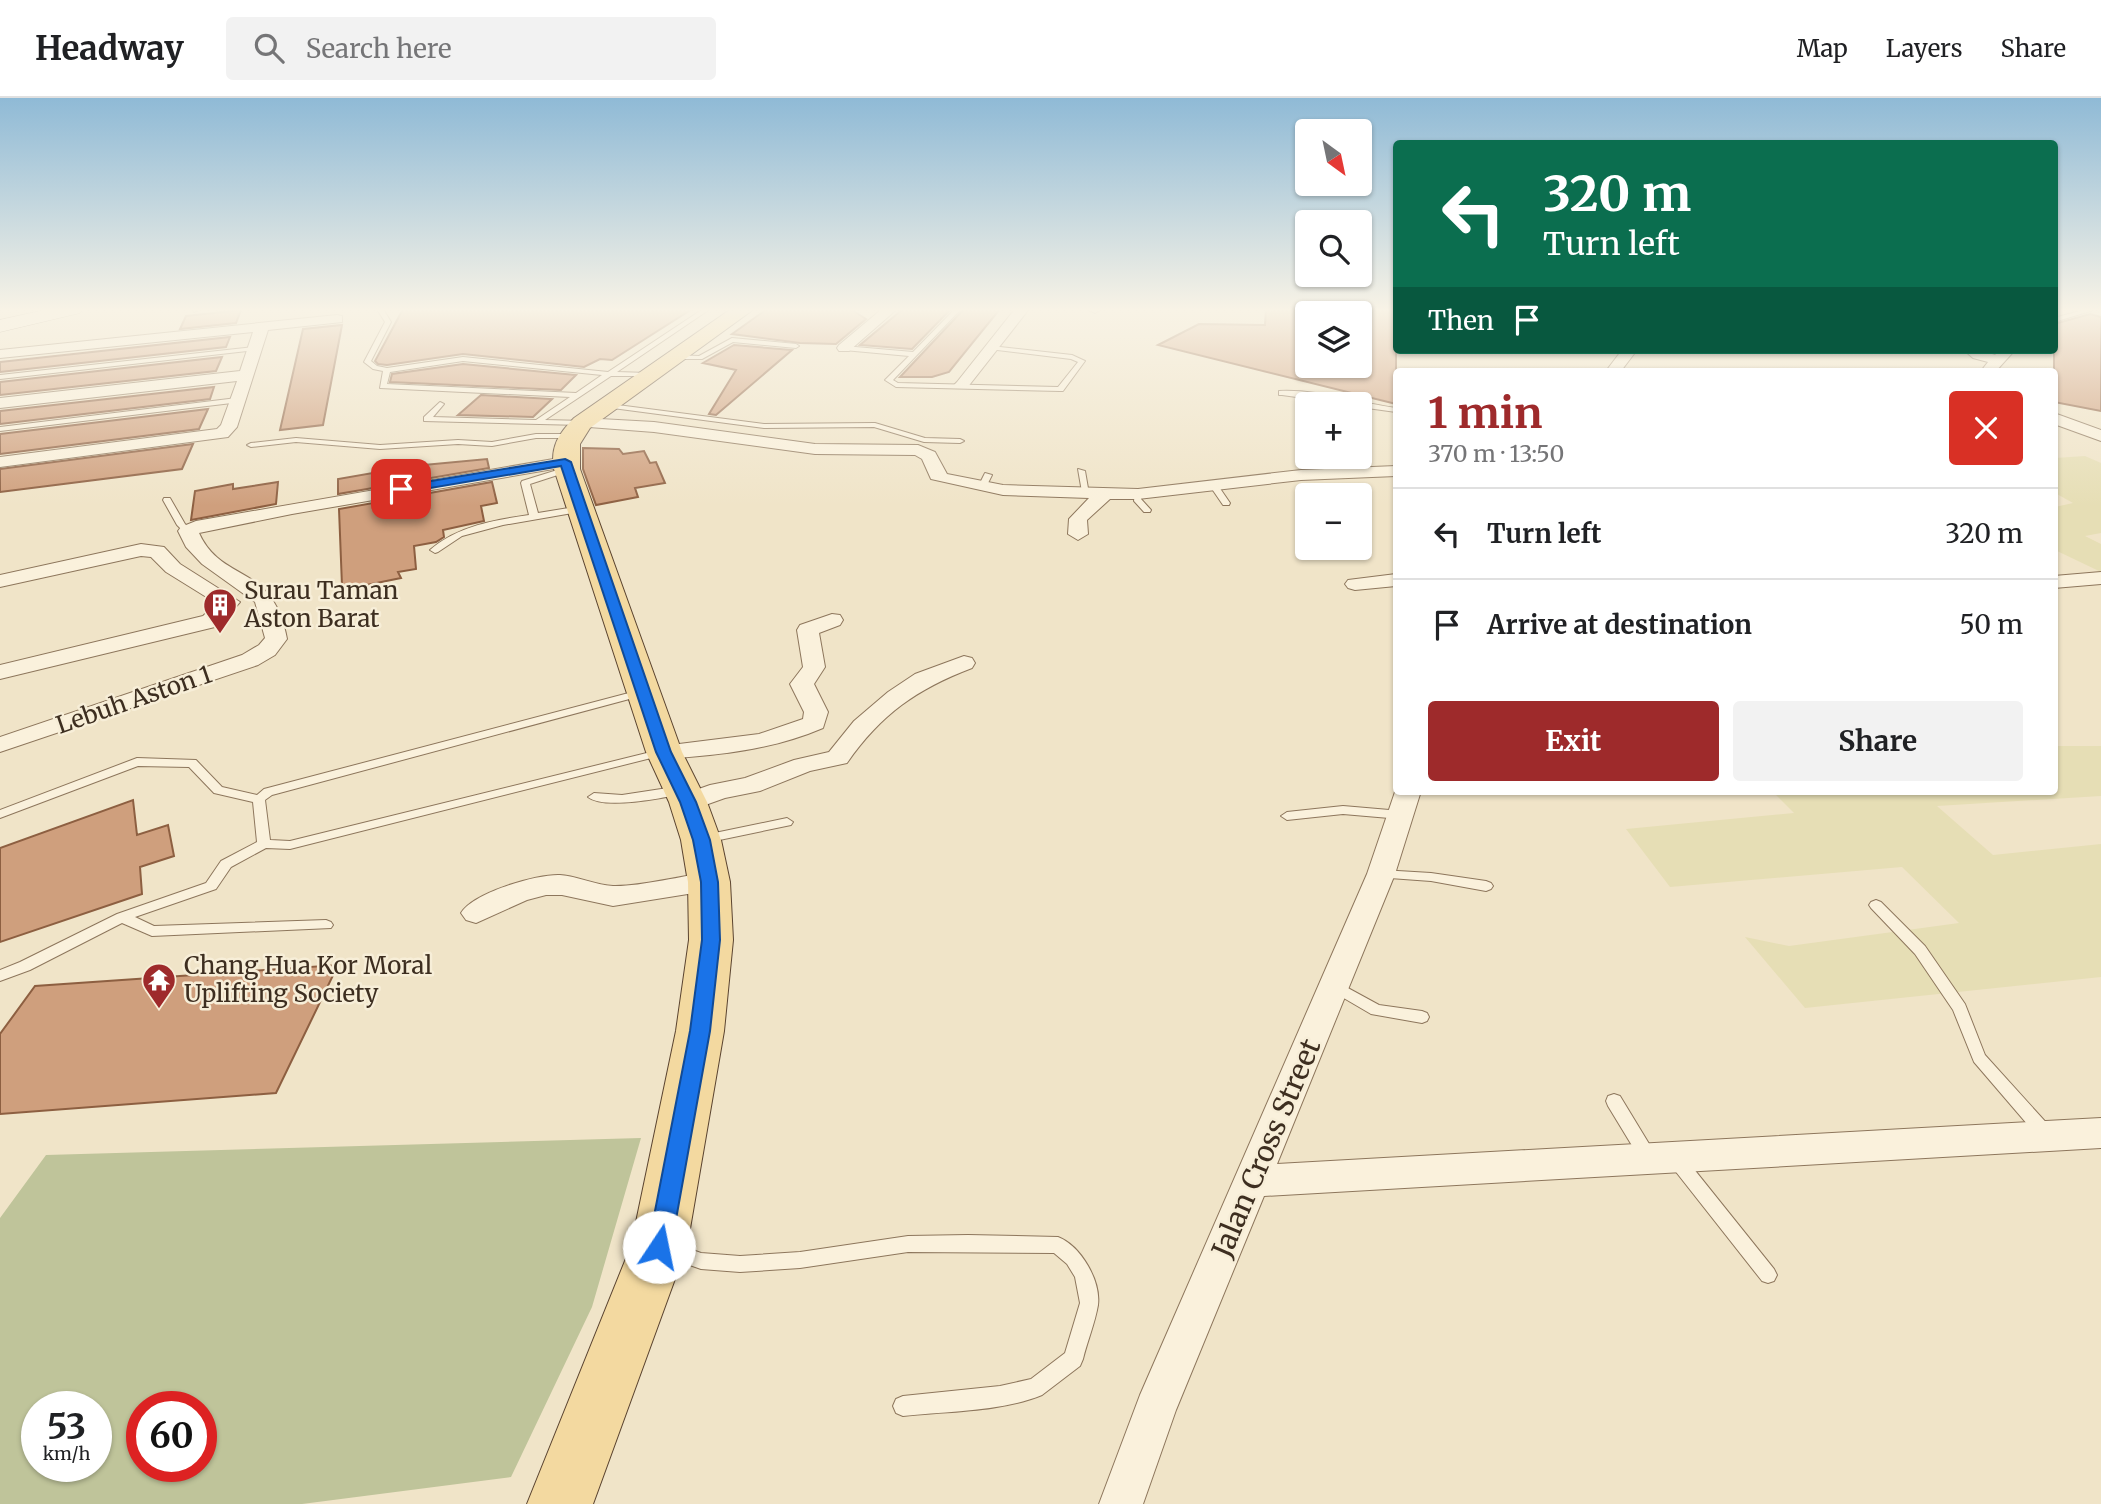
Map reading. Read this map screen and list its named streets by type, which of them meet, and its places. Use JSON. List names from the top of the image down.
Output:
{
  "streets": {
    "street": ["Lebuh Aston 1", "Jalan Cross Street"]
  },
  "places": {
    "building": ["Surau Taman Aston Barat"],
    "temple": ["Chang Hua Kor Moral Uplifting Society"]
  },
  "north": "bottom right",
  "page": {
    "header": "Headway",
    "search": "Search here",
    "nav": ["Map", "Layers", "Share"],
    "map_buttons": ["+", "−"],
    "turn": ["320 m", "Turn left"],
    "then": "Then",
    "heading": ["1 min", "370 m · 13:50"],
    "list": [
      {
        "name": "Turn left",
        "value": "320 m"
      },
      {
        "name": "Arrive at destination",
        "value": "50 m"
      }
    ],
    "buttons": ["Exit", "Share"],
    "speed": "53 km/h",
    "limit": "60"
  }
}
